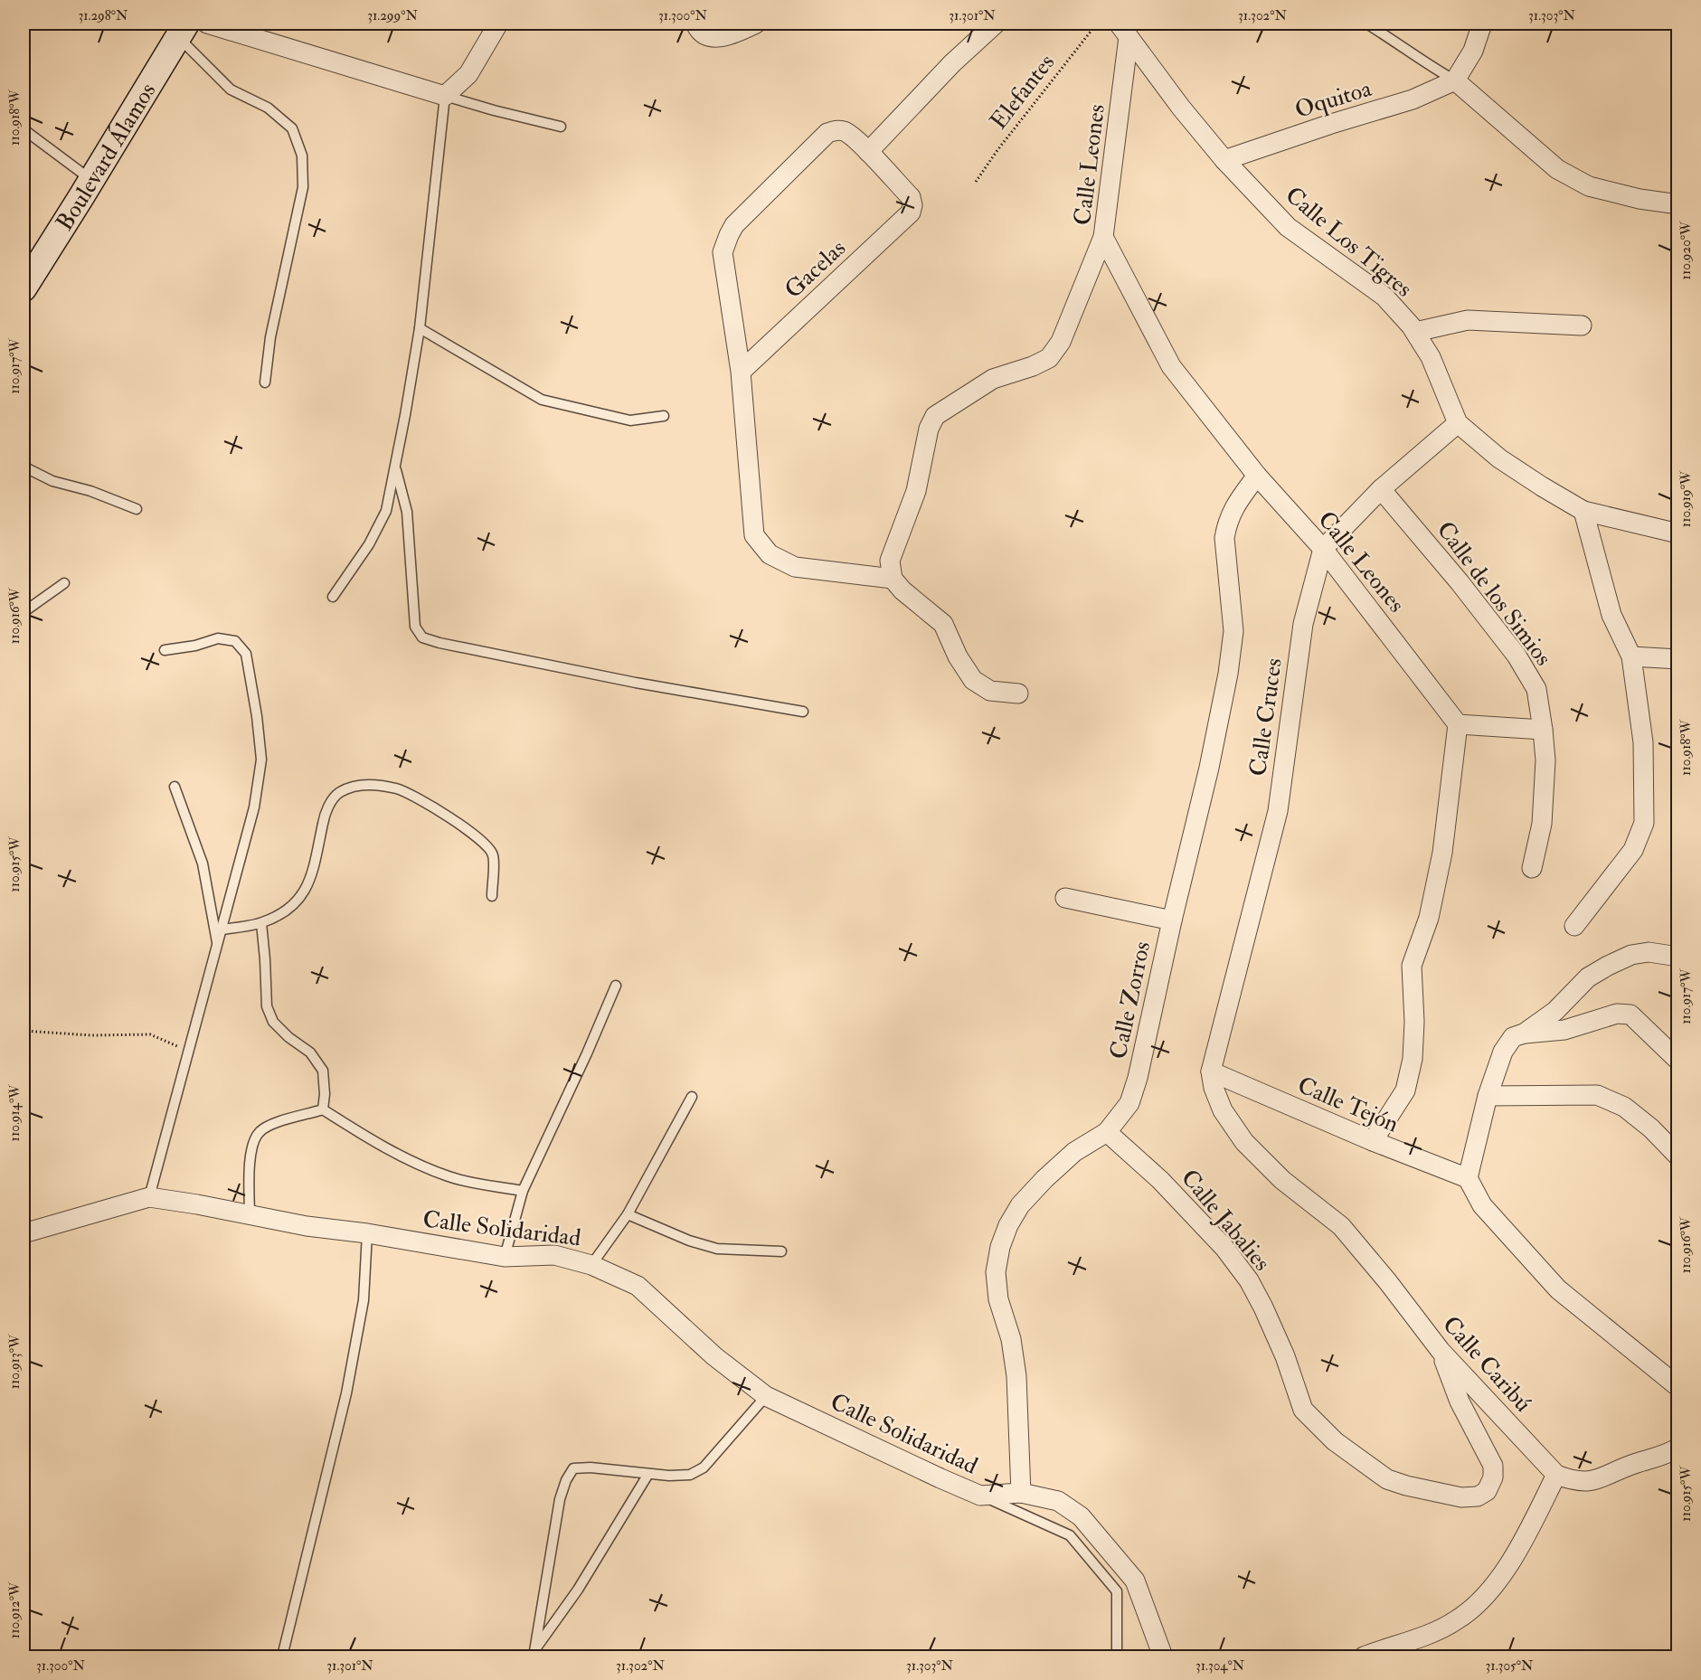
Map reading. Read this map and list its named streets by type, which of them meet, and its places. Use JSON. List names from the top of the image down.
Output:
{
  "streets": {
    "main road": ["Boulevard Álamos"],
    "street": [
      "Oquitoa",
      "Calle Leones",
      "Calle Los Tigres",
      "Gacelas",
      "Calle de los Simios",
      "Calle Cruces",
      "Calle Zorros",
      "Calle Tejón",
      "Calle Jabalies",
      "Calle Solidaridad",
      "Calle Caribú"
    ],
    "path": ["Elefantes"]
  },
  "crossings": [
    ["Oquitoa", "Calle Los Tigres"],
    ["Calle Leones", "Calle Los Tigres"],
    ["Calle Leones", "Calle Cruces"],
    ["Calle Leones", "Calle Zorros"],
    ["Calle Los Tigres", "Calle Cruces"],
    ["Calle de los Simios", "Calle Cruces"],
    ["Calle Cruces", "Calle Tejón"],
    ["Calle Cruces", "Calle Caribú"],
    ["Calle Zorros", "Calle Jabalies"],
    ["Calle Tejón", "Calle Caribú"],
    ["Calle Jabalies", "Calle Caribú"]
  ],
  "coordinates": [
    "31.298°N",
    "31.299°N",
    "31.300°N",
    "31.301°N",
    "31.302°N",
    "31.303°N",
    "110.918°W",
    "110.920°W",
    "110.917°W",
    "110.919°W",
    "110.916°W",
    "110.915°W",
    "110.914°W",
    "110.913°W",
    "110.912°W",
    "31.304°N",
    "31.305°N"
  ]
}
